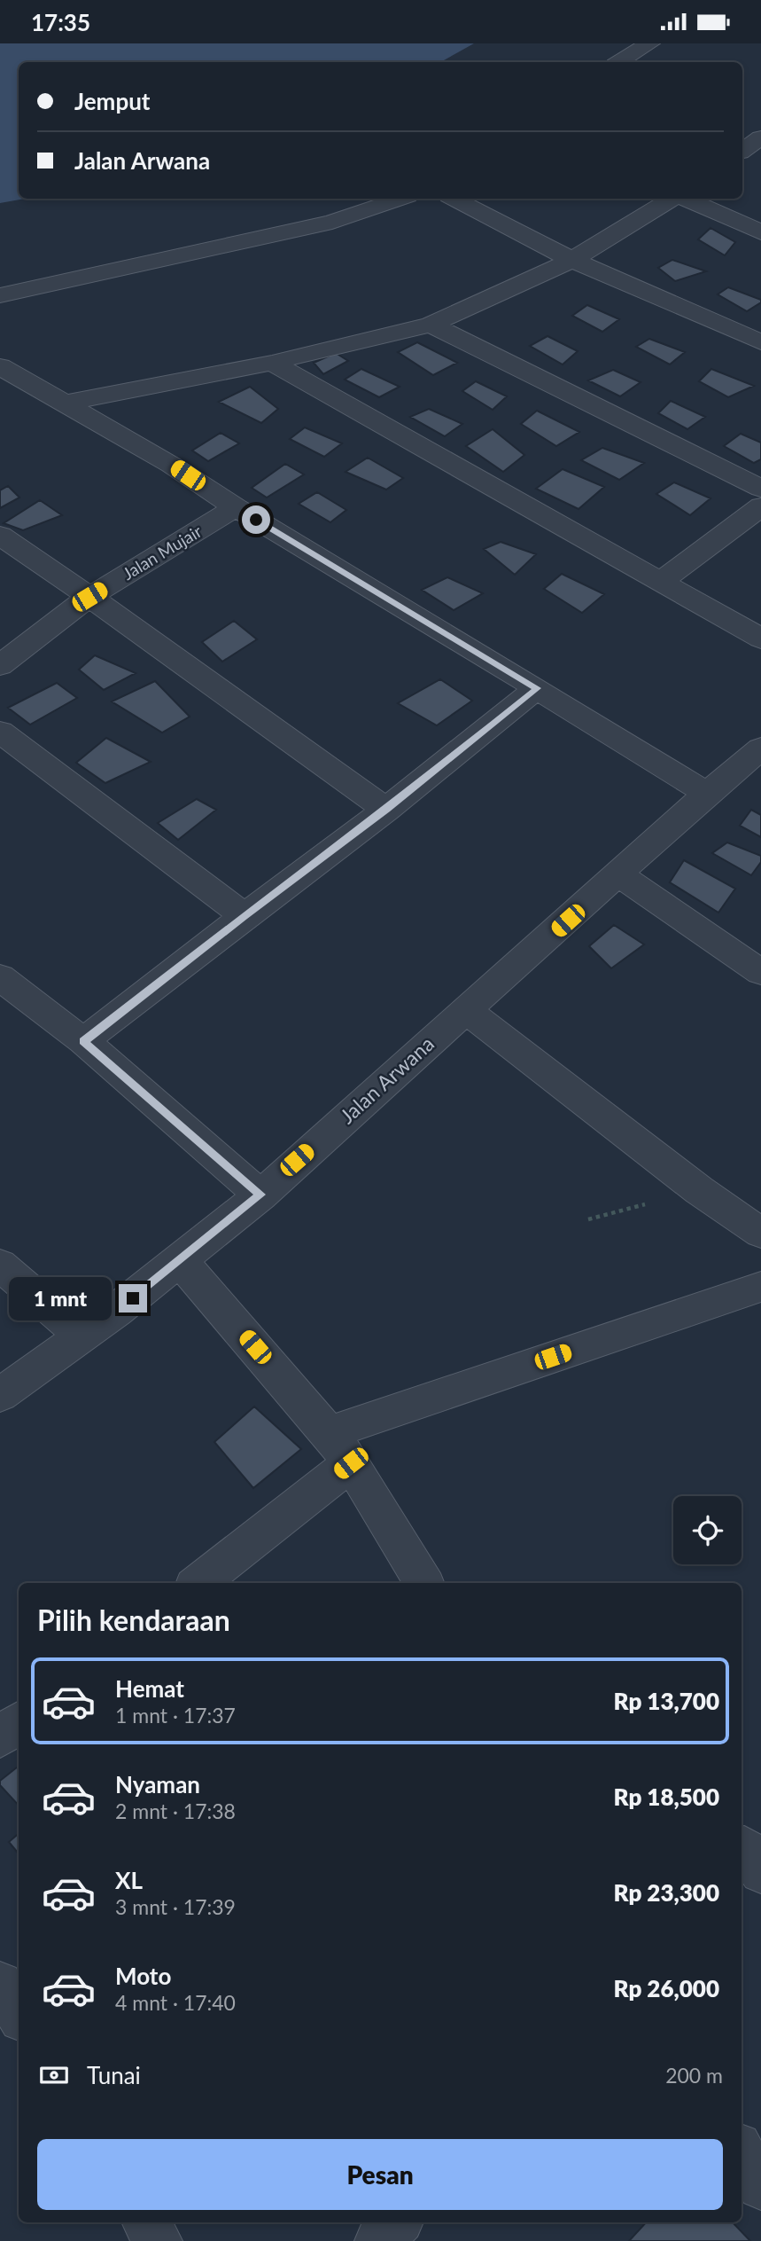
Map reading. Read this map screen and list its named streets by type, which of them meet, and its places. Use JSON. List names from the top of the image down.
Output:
{
  "streets": {
    "street": ["Jalan Mujair", "Jalan Arwana"]
  },
  "page": {
    "status": "17:35",
    "banner": ["Jemput", "Jalan Arwana"],
    "bubble": "1 mnt",
    "heading": "Pilih kendaraan",
    "list": [
      {
        "name": "Hemat",
        "note": "1 mnt · 17:37",
        "value": "Rp 13,700"
      },
      {
        "name": "Nyaman",
        "note": "2 mnt · 17:38",
        "value": "Rp 18,500"
      },
      {
        "name": "XL",
        "note": "3 mnt · 17:39",
        "value": "Rp 23,300"
      },
      {
        "name": "Moto",
        "note": "4 mnt · 17:40",
        "value": "Rp 26,000"
      }
    ],
    "pay": ["Tunai", "200 m"],
    "buttons": "Pesan"
  }
}
